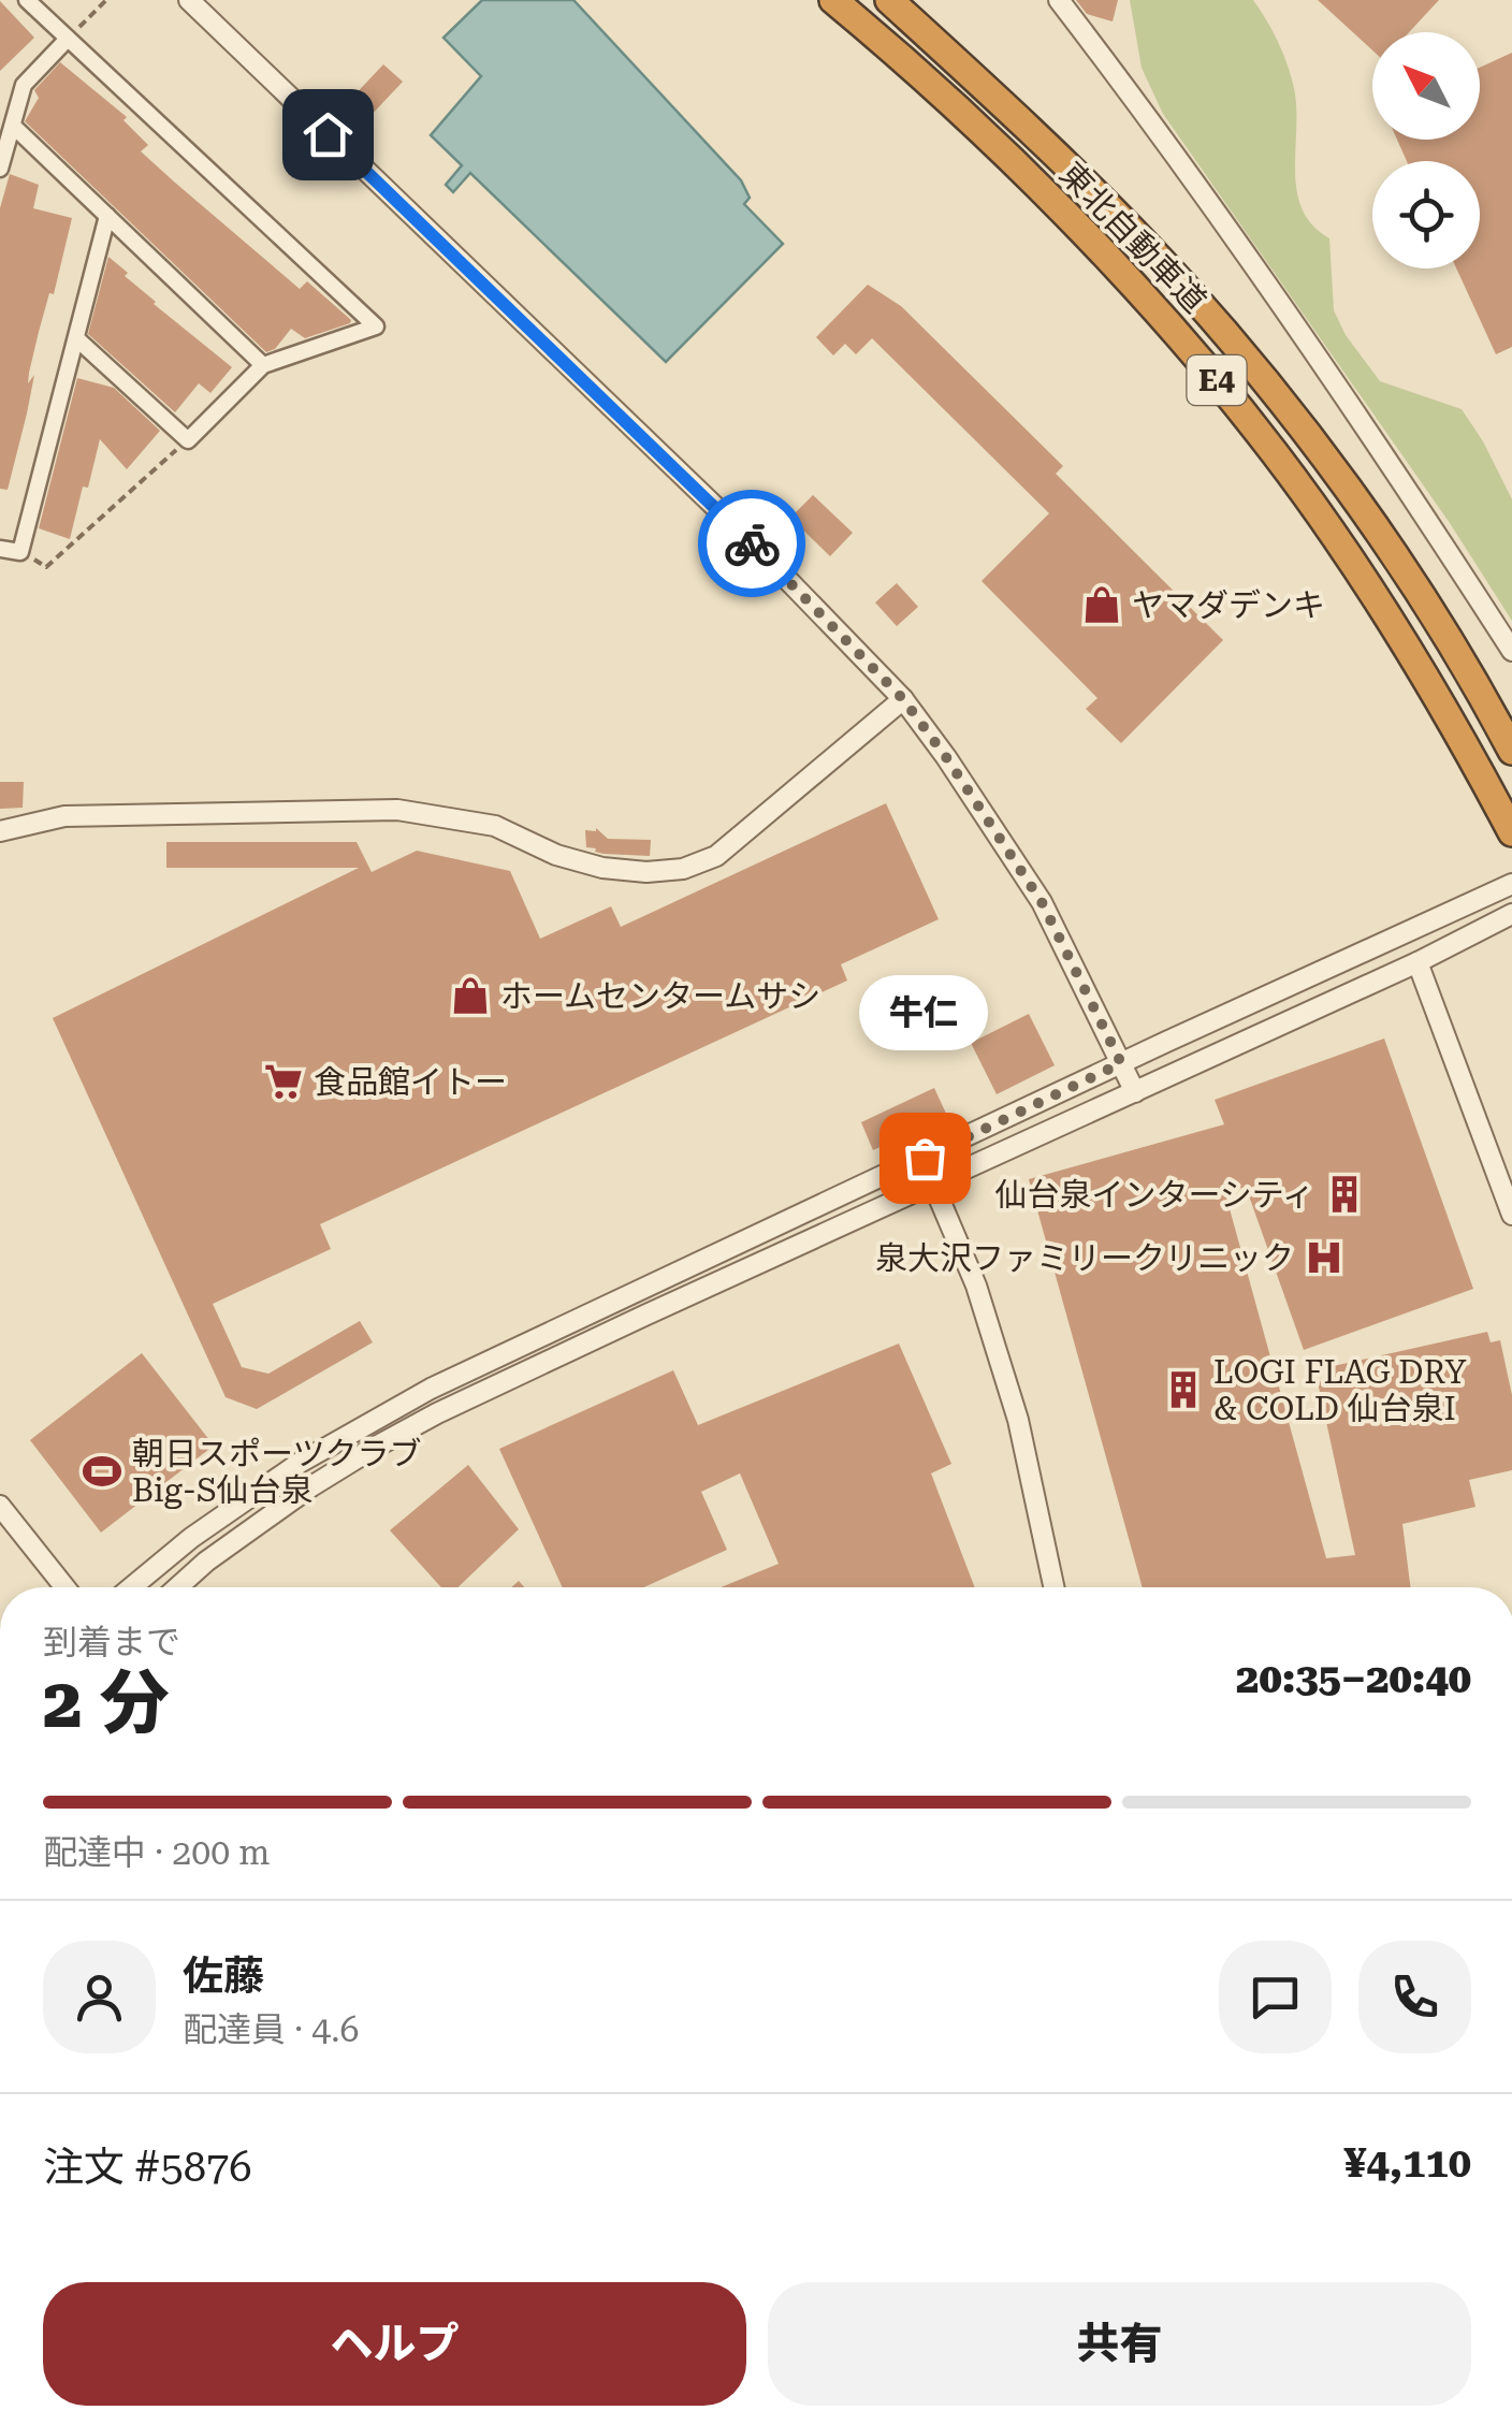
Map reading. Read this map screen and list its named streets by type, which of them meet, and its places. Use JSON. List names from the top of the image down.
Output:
{
  "streets": {
    "highway": ["東北自動車道", "E4"]
  },
  "places": {
    "shop": ["ヤマダデンキ", "ホームセンタームサシ"],
    "supermarket": ["食品館イトー"],
    "other": ["牛仁"],
    "building": ["仙台泉インターシティ", "LOGI FLAG DRY & COLD 仙台泉I"],
    "hospital": ["泉大沢ファミリークリニック"],
    "sports": ["朝日スポーツクラブ Big-S仙台泉"]
  },
  "north": "top left",
  "page": {
    "bubble": "牛仁",
    "heading": ["2 分", "到着まで", "20:35–20:40"],
    "panel": [
      "佐藤",
      "配達員 · 4.6",
      "注文 #5876",
      "¥4,110"
    ],
    "bar": "配達中 · 200 m",
    "buttons": ["ヘルプ", "共有"]
  }
}
